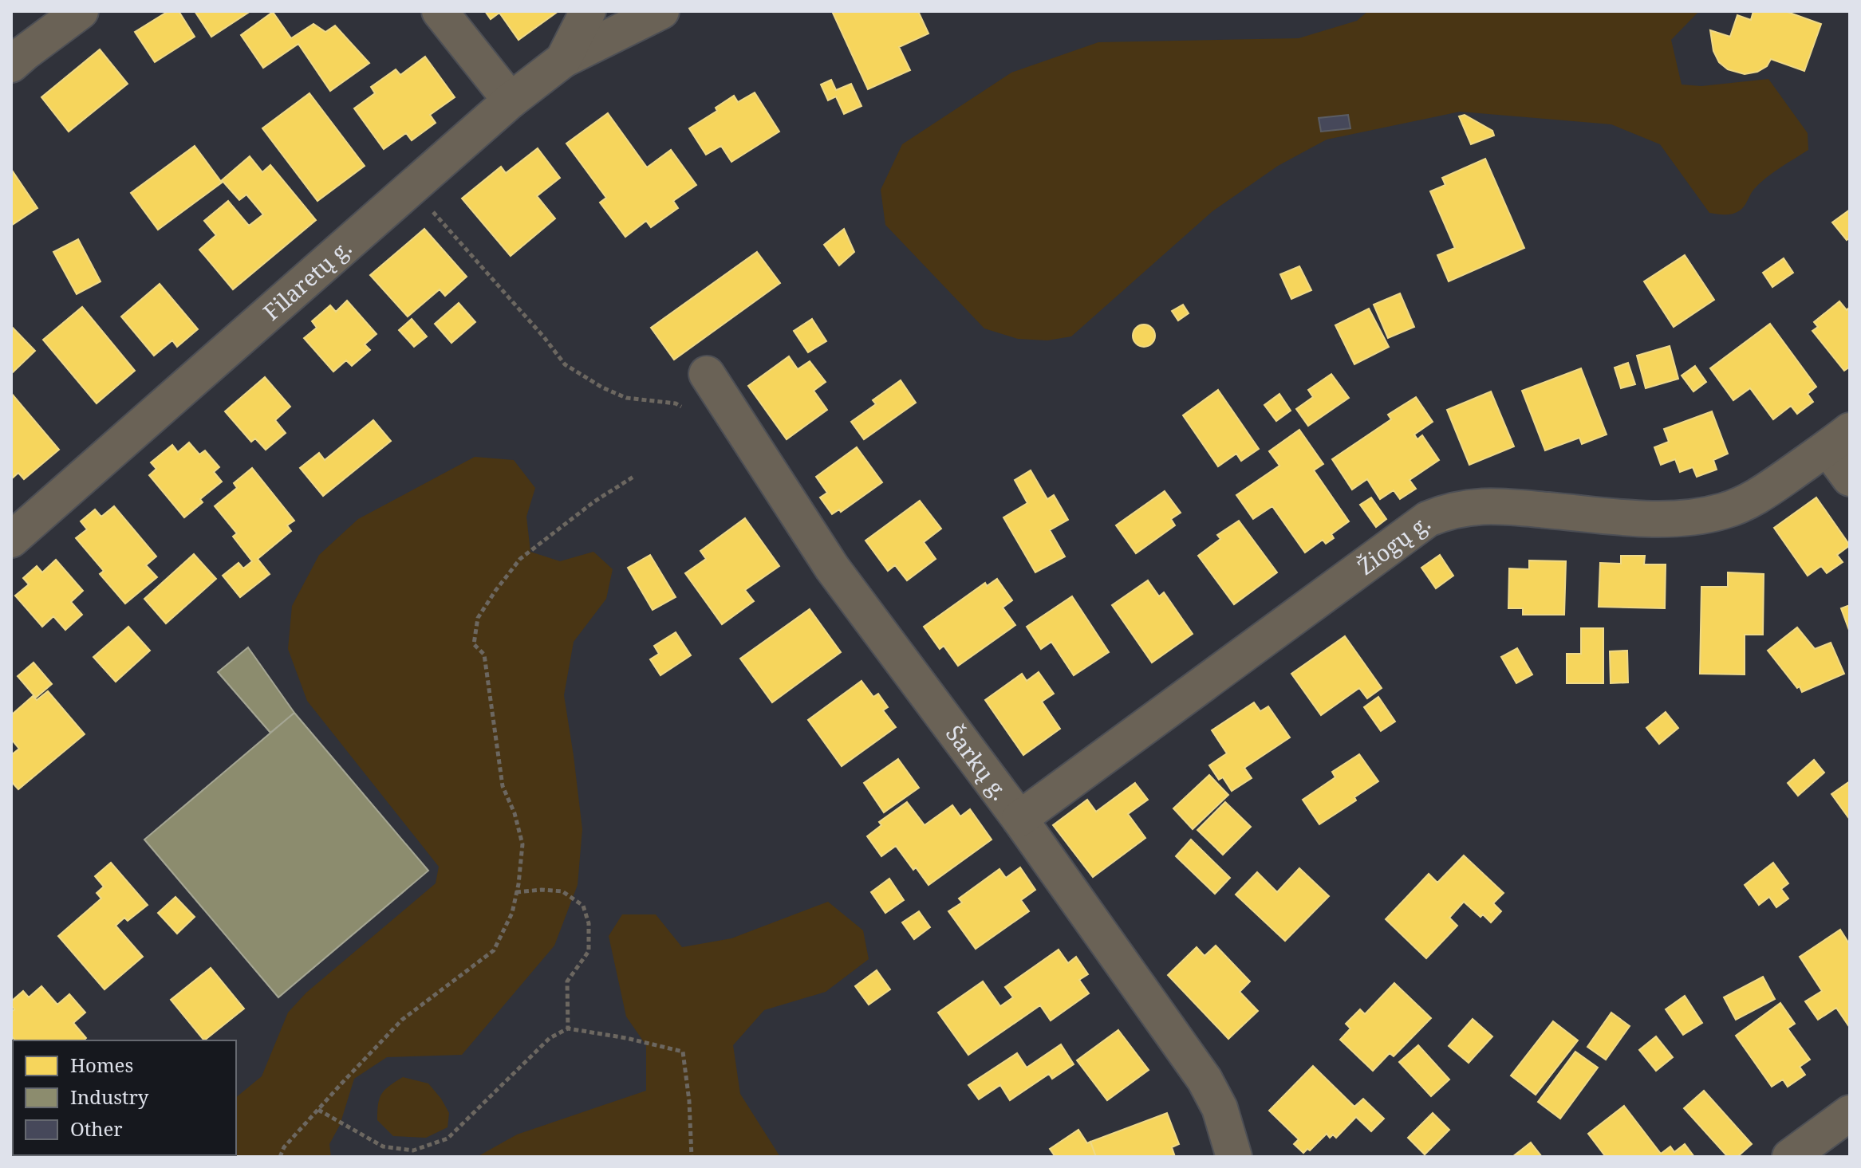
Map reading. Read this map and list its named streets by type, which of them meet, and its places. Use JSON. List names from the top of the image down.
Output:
{
  "streets": {
    "street": ["Filaretų g.", "Žiogų g.", "Šarkų g."]
  },
  "crossings": [
    ["Žiogų g.", "Šarkų g."]
  ],
  "legend": ["Homes", "Industry", "Other"]
}
